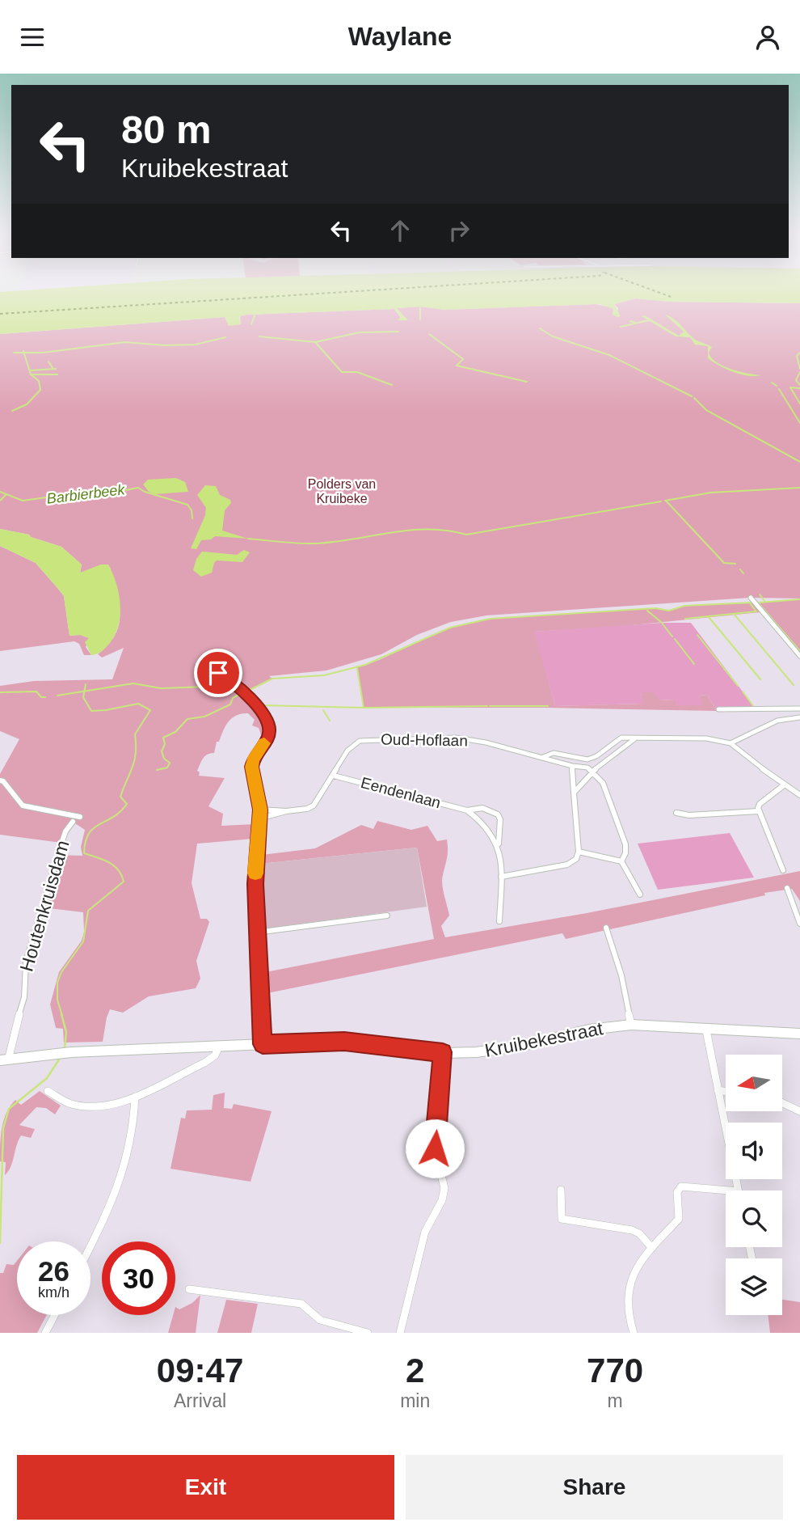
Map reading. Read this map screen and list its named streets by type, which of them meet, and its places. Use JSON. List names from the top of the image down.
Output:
{
  "streets": {
    "main road": ["Kruibekestraat"],
    "street": ["Oud-Hoflaan", "Eendenlaan", "Houtenkruisdam"]
  },
  "crossings": [
    ["Oud-Hoflaan", "Eendenlaan"],
    ["Houtenkruisdam", "Kruibekestraat"]
  ],
  "water": ["Barbierbeek"],
  "parks": ["Polders van Kruibeke"],
  "north": "left",
  "page": {
    "header": "Waylane",
    "turn": ["80 m", "Kruibekestraat"],
    "speed": "26 km/h",
    "limit": "30",
    "eta": [
      "09:47",
      "Arrival",
      "2",
      "min",
      "770",
      "m"
    ],
    "buttons": ["Exit", "Share"]
  }
}
